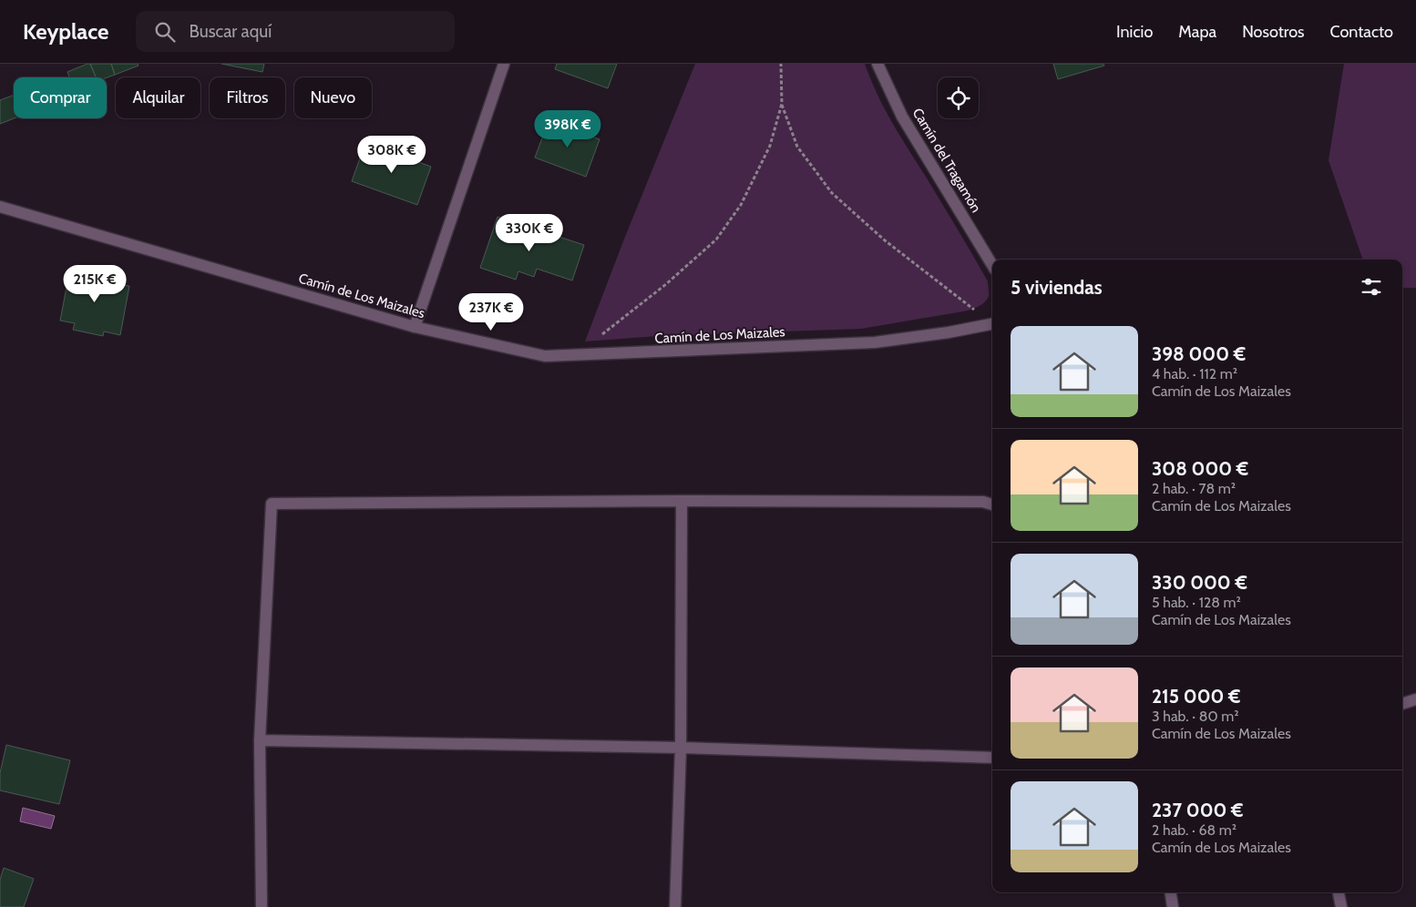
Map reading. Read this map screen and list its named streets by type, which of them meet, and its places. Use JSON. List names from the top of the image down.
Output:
{
  "streets": {
    "street": ["Camín del Tragamón", "Camín de Los Maizales"]
  },
  "page": {
    "header": "Keyplace",
    "search": "Buscar aquí",
    "nav": [
      "Inicio",
      "Mapa",
      "Nosotros",
      "Contacto"
    ],
    "chip": [
      "Comprar",
      "Alquilar",
      "Filtros",
      "Nuevo"
    ],
    "price": [
      "398K €",
      "308K €",
      "330K €",
      "215K €",
      "237K €"
    ],
    "heading": "5 viviendas",
    "list": [
      {
        "name": "398 000 €",
        "note": "4 hab. · 112 m² · Camín de Los Maizales"
      },
      {
        "name": "308 000 €",
        "note": "2 hab. · 78 m² · Camín de Los Maizales"
      },
      {
        "name": "330 000 €",
        "note": "5 hab. · 128 m² · Camín de Los Maizales"
      },
      {
        "name": "215 000 €",
        "note": "3 hab. · 80 m² · Camín de Los Maizales"
      },
      {
        "name": "237 000 €",
        "note": "2 hab. · 68 m² · Camín de Los Maizales"
      }
    ]
  }
}
